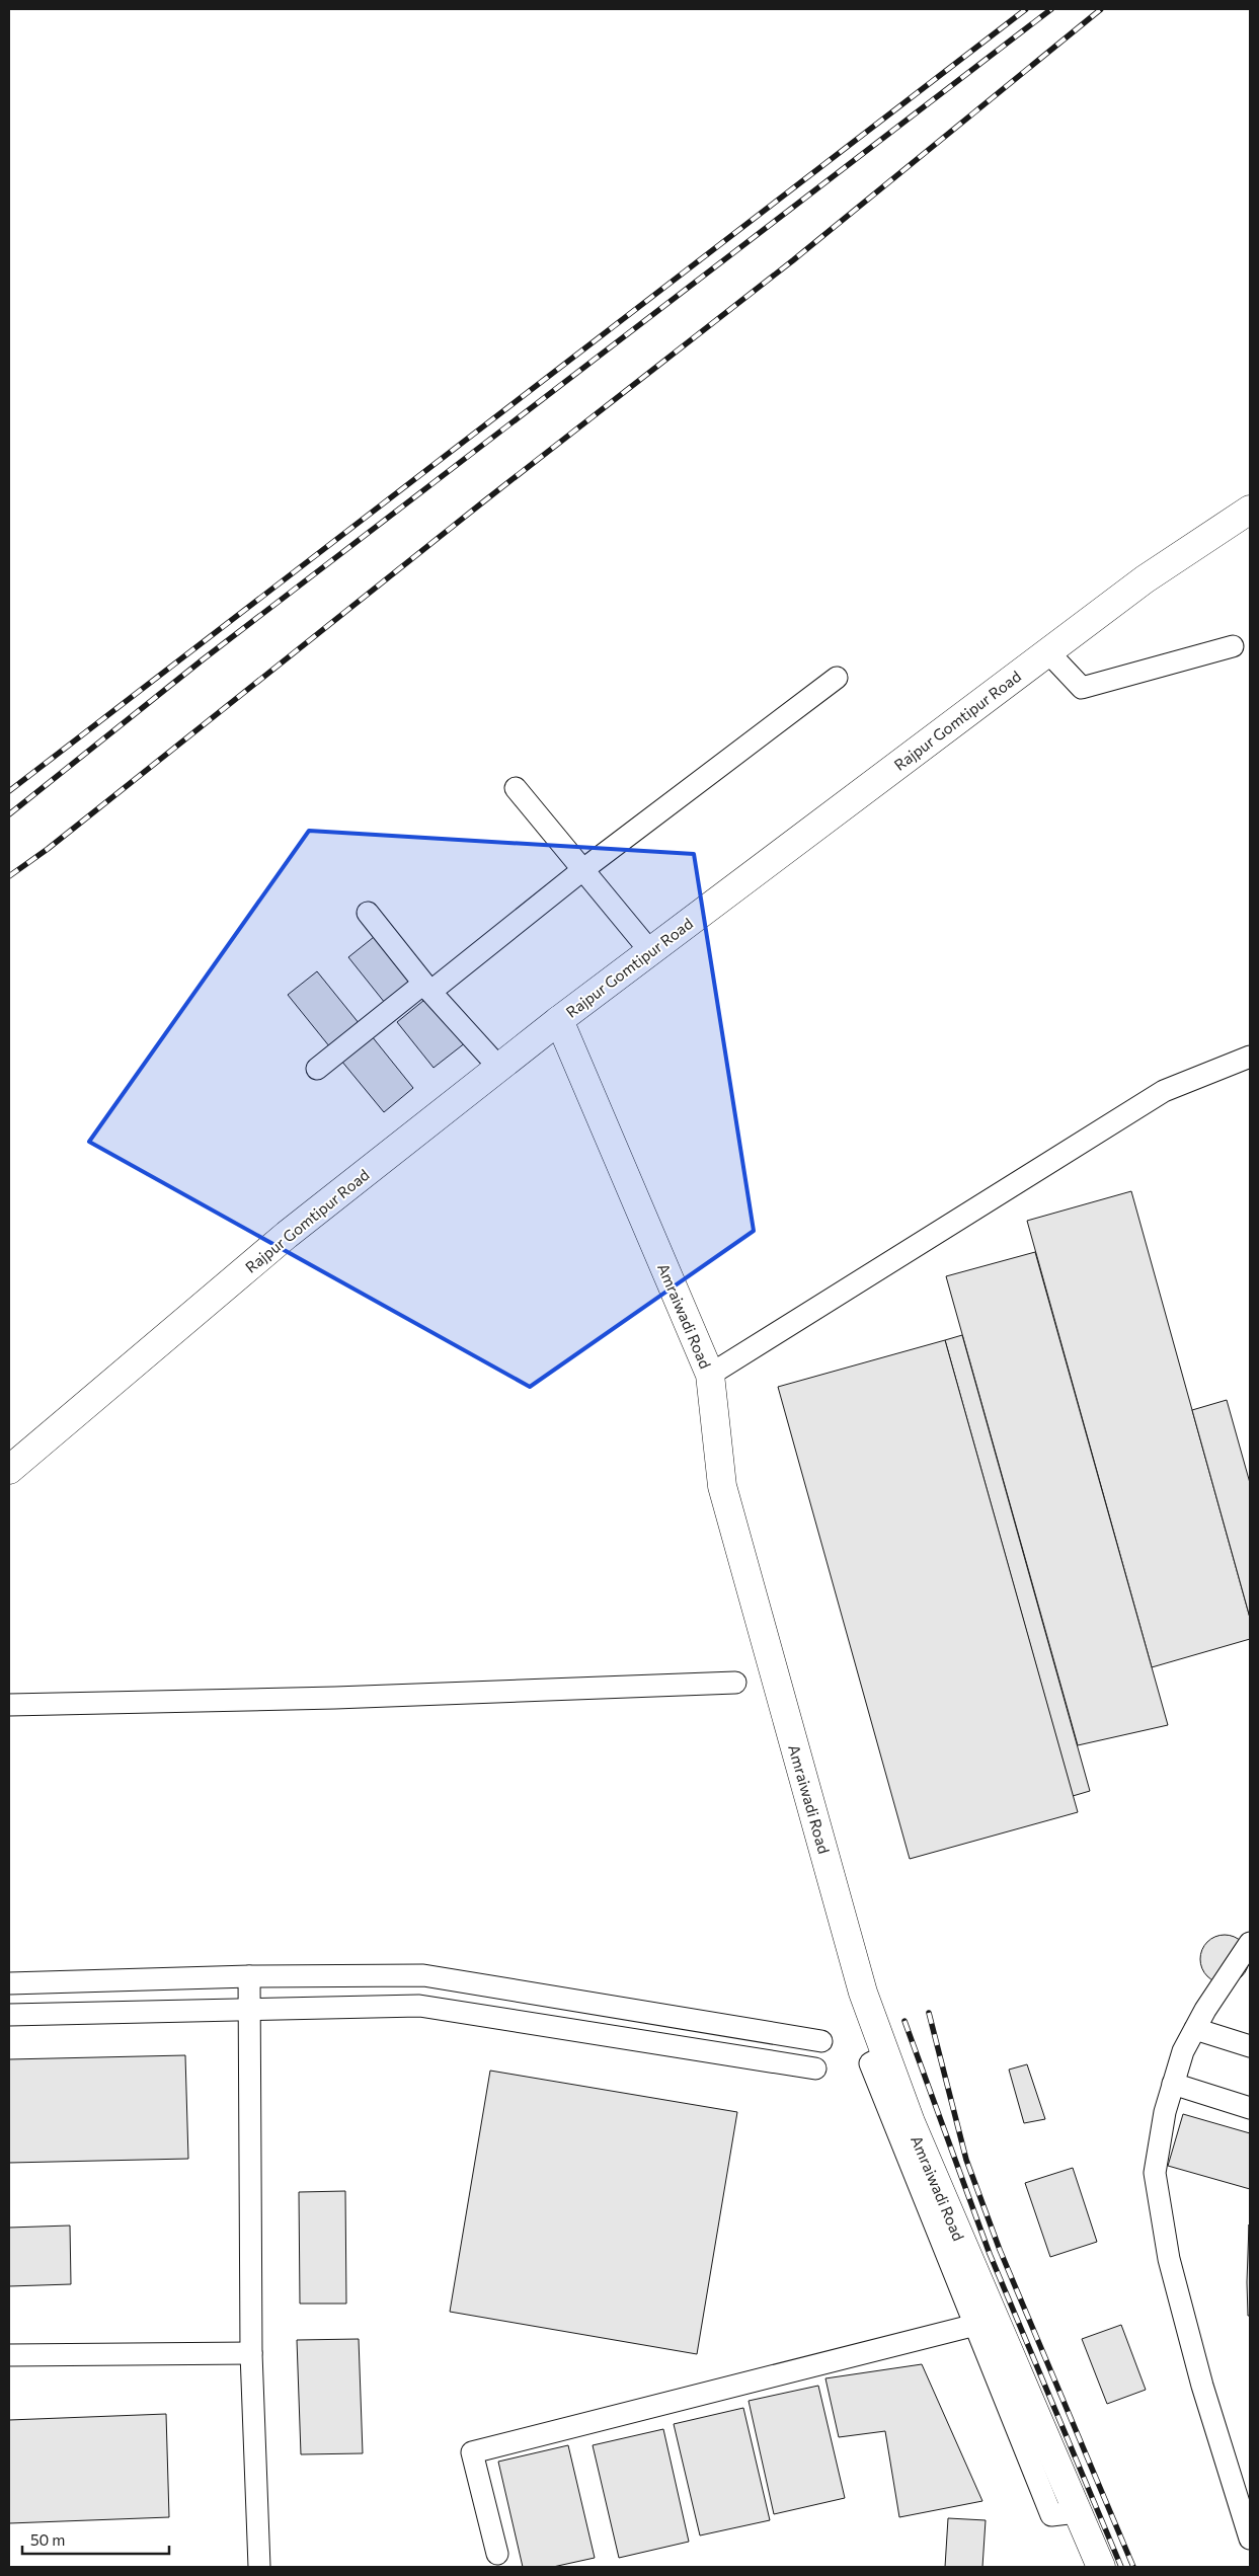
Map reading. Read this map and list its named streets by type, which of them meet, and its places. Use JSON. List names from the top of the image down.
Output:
{
  "streets": {
    "main road": ["Rajpur Gomtipur Road", "Amraiwadi Road"]
  },
  "crossings": [
    ["Rajpur Gomtipur Road", "Amraiwadi Road"]
  ],
  "scale_bar": "50 m"
}
